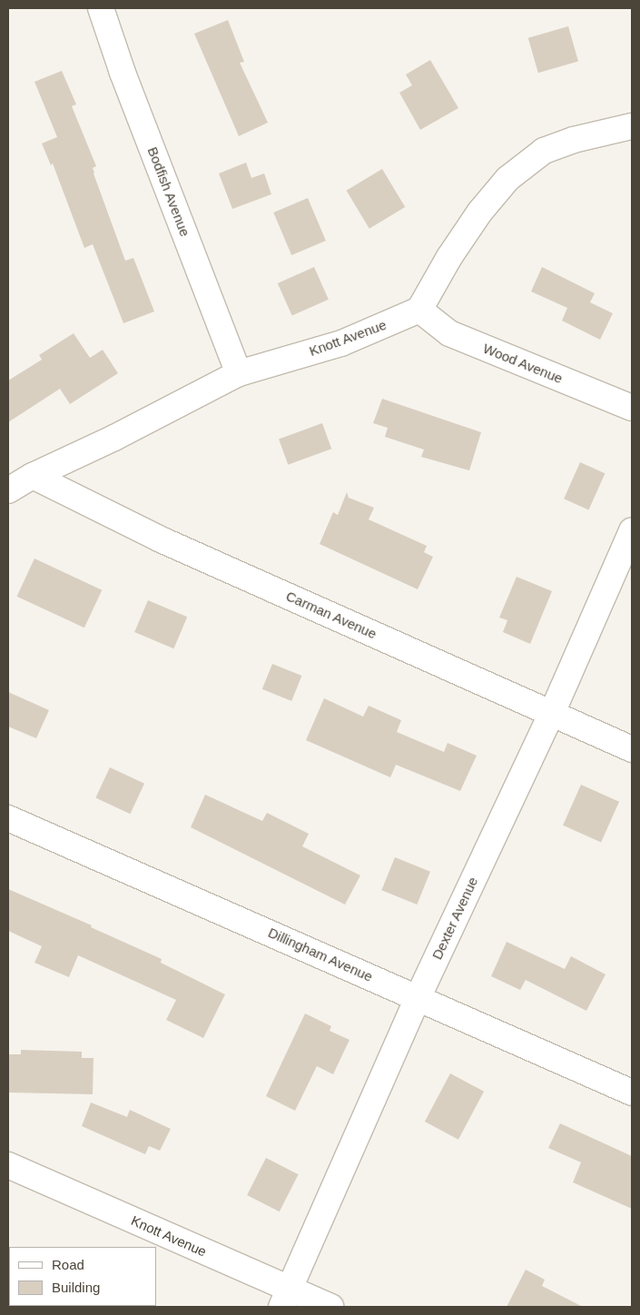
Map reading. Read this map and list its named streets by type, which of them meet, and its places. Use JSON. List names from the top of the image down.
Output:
{
  "streets": {
    "street": [
      "Bodfish Avenue",
      "Knott Avenue",
      "Wood Avenue",
      "Carman Avenue",
      "Dexter Avenue",
      "Dillingham Avenue"
    ]
  },
  "crossings": [
    ["Bodfish Avenue", "Knott Avenue"],
    ["Knott Avenue", "Wood Avenue"],
    ["Knott Avenue", "Carman Avenue"],
    ["Knott Avenue", "Dexter Avenue"],
    ["Carman Avenue", "Dexter Avenue"],
    ["Dexter Avenue", "Dillingham Avenue"]
  ],
  "legend": ["Road", "Building"]
}
